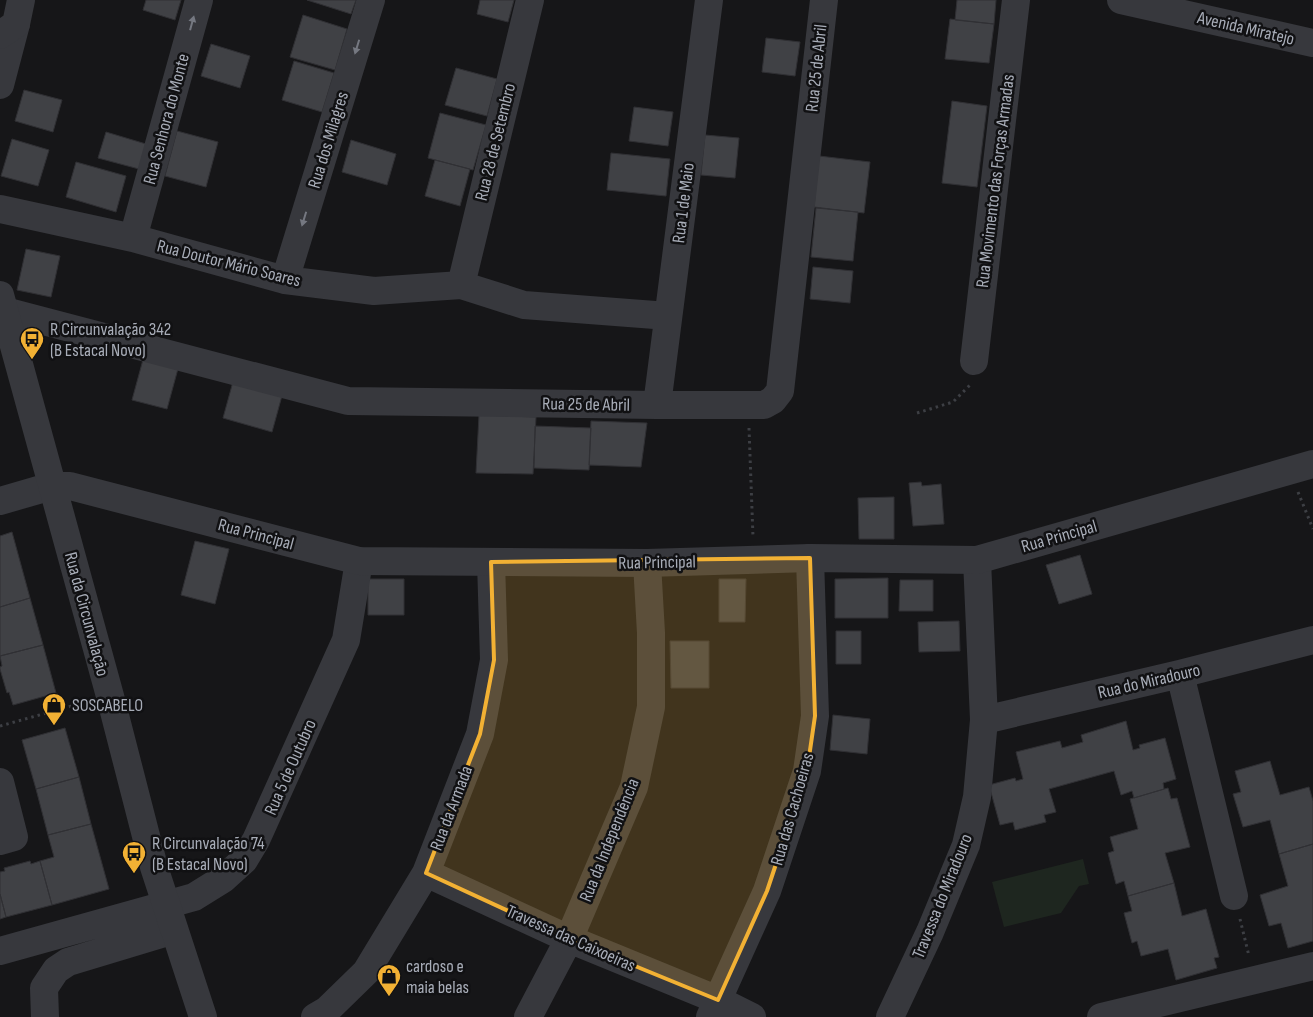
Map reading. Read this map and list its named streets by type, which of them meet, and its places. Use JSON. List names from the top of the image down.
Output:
{
  "streets": {
    "street": [
      "Avenida Miratejo",
      "Rua 25 de Abril",
      "Rua Senhora do Monte",
      "Rua dos Milagres",
      "Rua 28 de Setembro",
      "Rua Movimento das Forças Armadas",
      "Rua 1 de Maio",
      "Rua Doutor Mário Soares",
      "Rua Principal",
      "Rua da Circunvalação",
      "Rua do Miradouro",
      "Rua 5 de Outubro",
      "Rua da Armada",
      "Rua das Cachoeiras",
      "Rua da Independência",
      "Travessa do Miradouro",
      "Travessa das Caixoeiras"
    ]
  },
  "crossings": [
    ["Rua 25 de Abril", "Rua 1 de Maio"],
    ["Rua 25 de Abril", "Rua da Circunvalação"],
    ["Rua Senhora do Monte", "Rua Doutor Mário Soares"],
    ["Rua dos Milagres", "Rua Doutor Mário Soares"],
    ["Rua 28 de Setembro", "Rua Doutor Mário Soares"],
    ["Rua 1 de Maio", "Rua Doutor Mário Soares"],
    ["Rua Principal", "Rua da Circunvalação"],
    ["Rua Principal", "Rua 5 de Outubro"],
    ["Rua Principal", "Rua da Armada"],
    ["Rua Principal", "Rua das Cachoeiras"],
    ["Rua Principal", "Rua da Independência"],
    ["Rua Principal", "Travessa do Miradouro"],
    ["Rua da Circunvalação", "Rua 5 de Outubro"],
    ["Rua do Miradouro", "Travessa do Miradouro"],
    ["Rua da Armada", "Travessa das Caixoeiras"],
    ["Rua das Cachoeiras", "Travessa das Caixoeiras"],
    ["Rua da Independência", "Travessa das Caixoeiras"]
  ],
  "one_way": ["Rua Senhora do Monte", "Rua dos Milagres"],
  "places": {
    "bus stop": ["R Circunvalação 342 (B Estacal Novo)", "R Circunvalação 74 (B Estacal Novo)"],
    "shop": ["SOSCABELO", "cardoso e maia belas"]
  }
}
